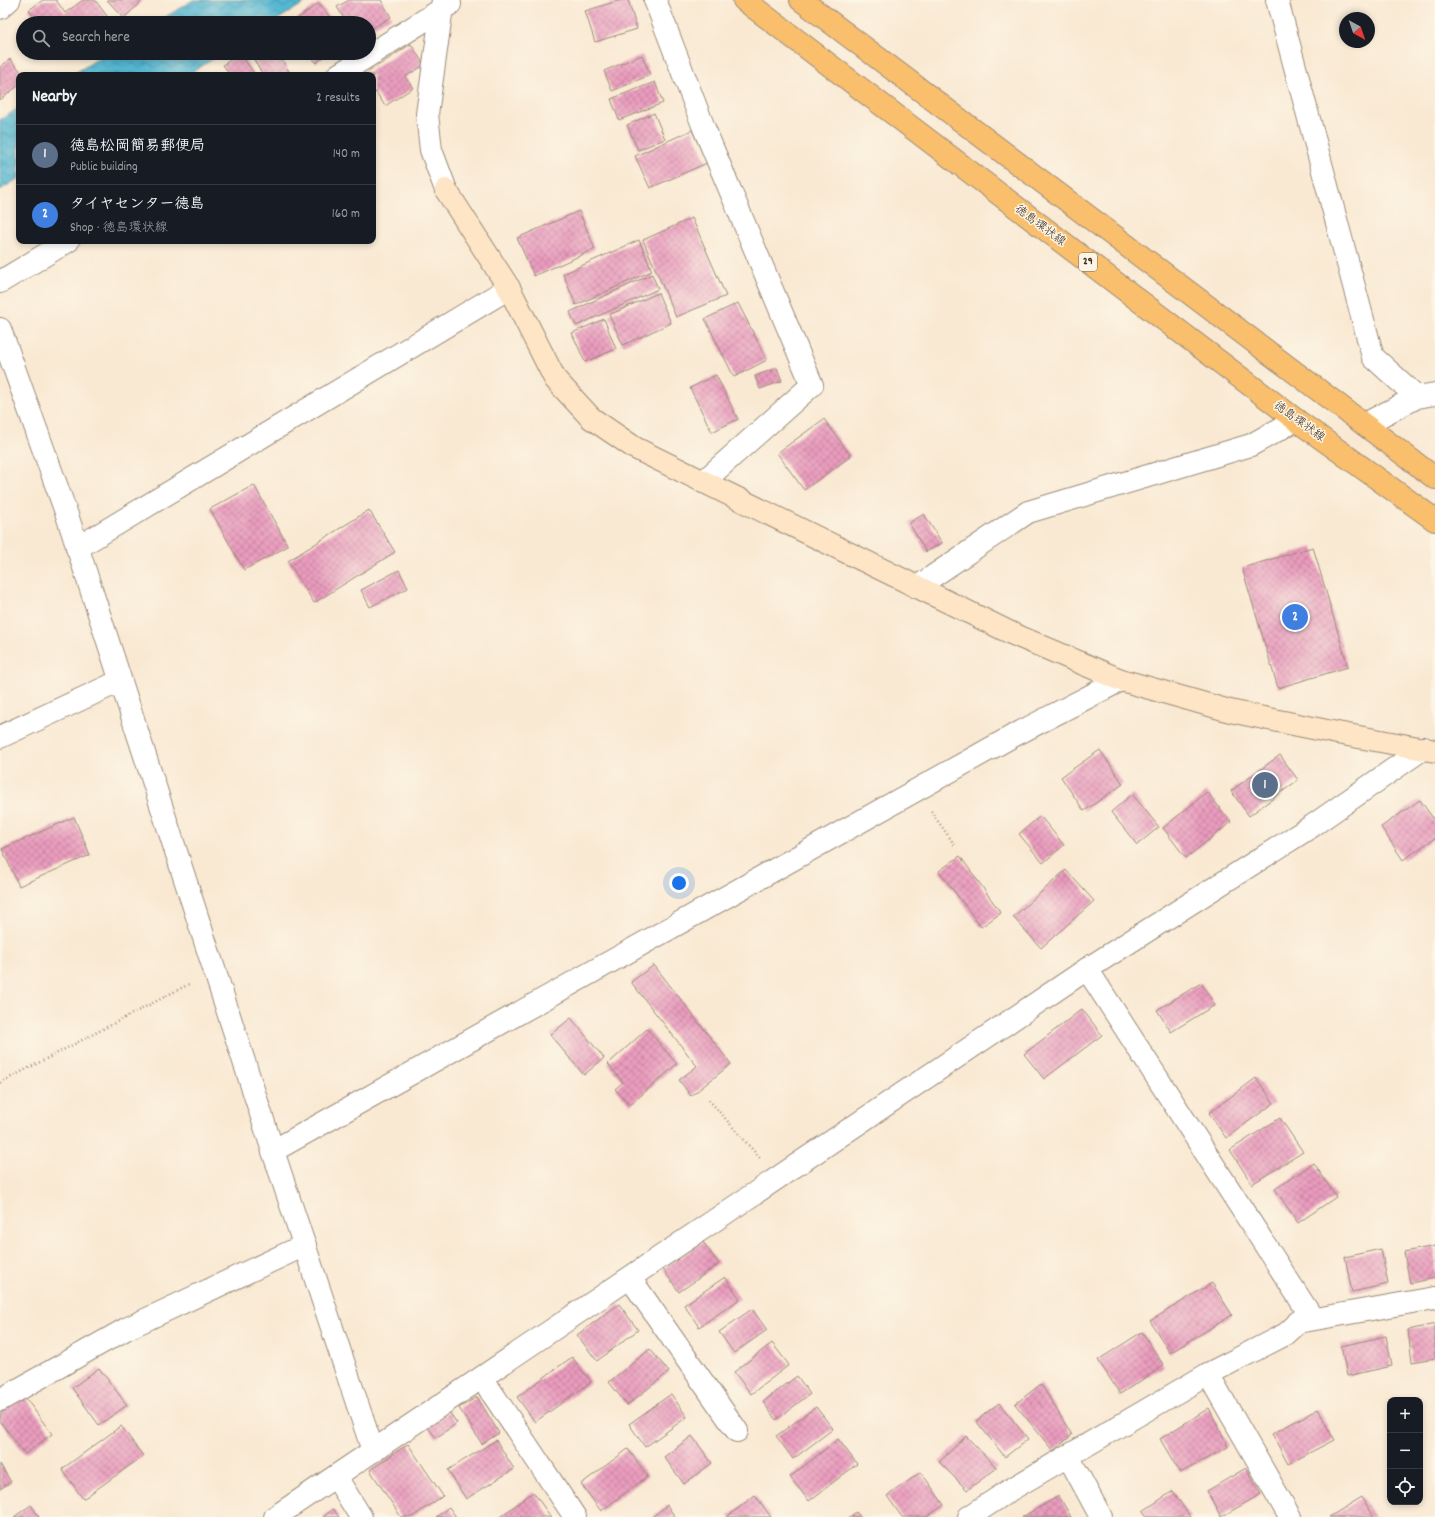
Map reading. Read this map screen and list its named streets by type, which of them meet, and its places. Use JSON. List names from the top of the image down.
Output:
{
  "streets": {
    "main road": ["徳島環状線", "29"]
  },
  "north": "bottom right",
  "page": {
    "search": "Search here",
    "heading": ["Nearby", "2 results"],
    "list": [
      {
        "mark": "1",
        "name": "徳島松岡簡易郵便局",
        "note": "Public building",
        "value": "140 m"
      },
      {
        "mark": "2",
        "name": "タイヤセンター徳島",
        "note": "Shop · 徳島環状線",
        "value": "160 m"
      }
    ],
    "pins": ["2", "1"],
    "map_buttons": ["+", "−"]
  }
}
